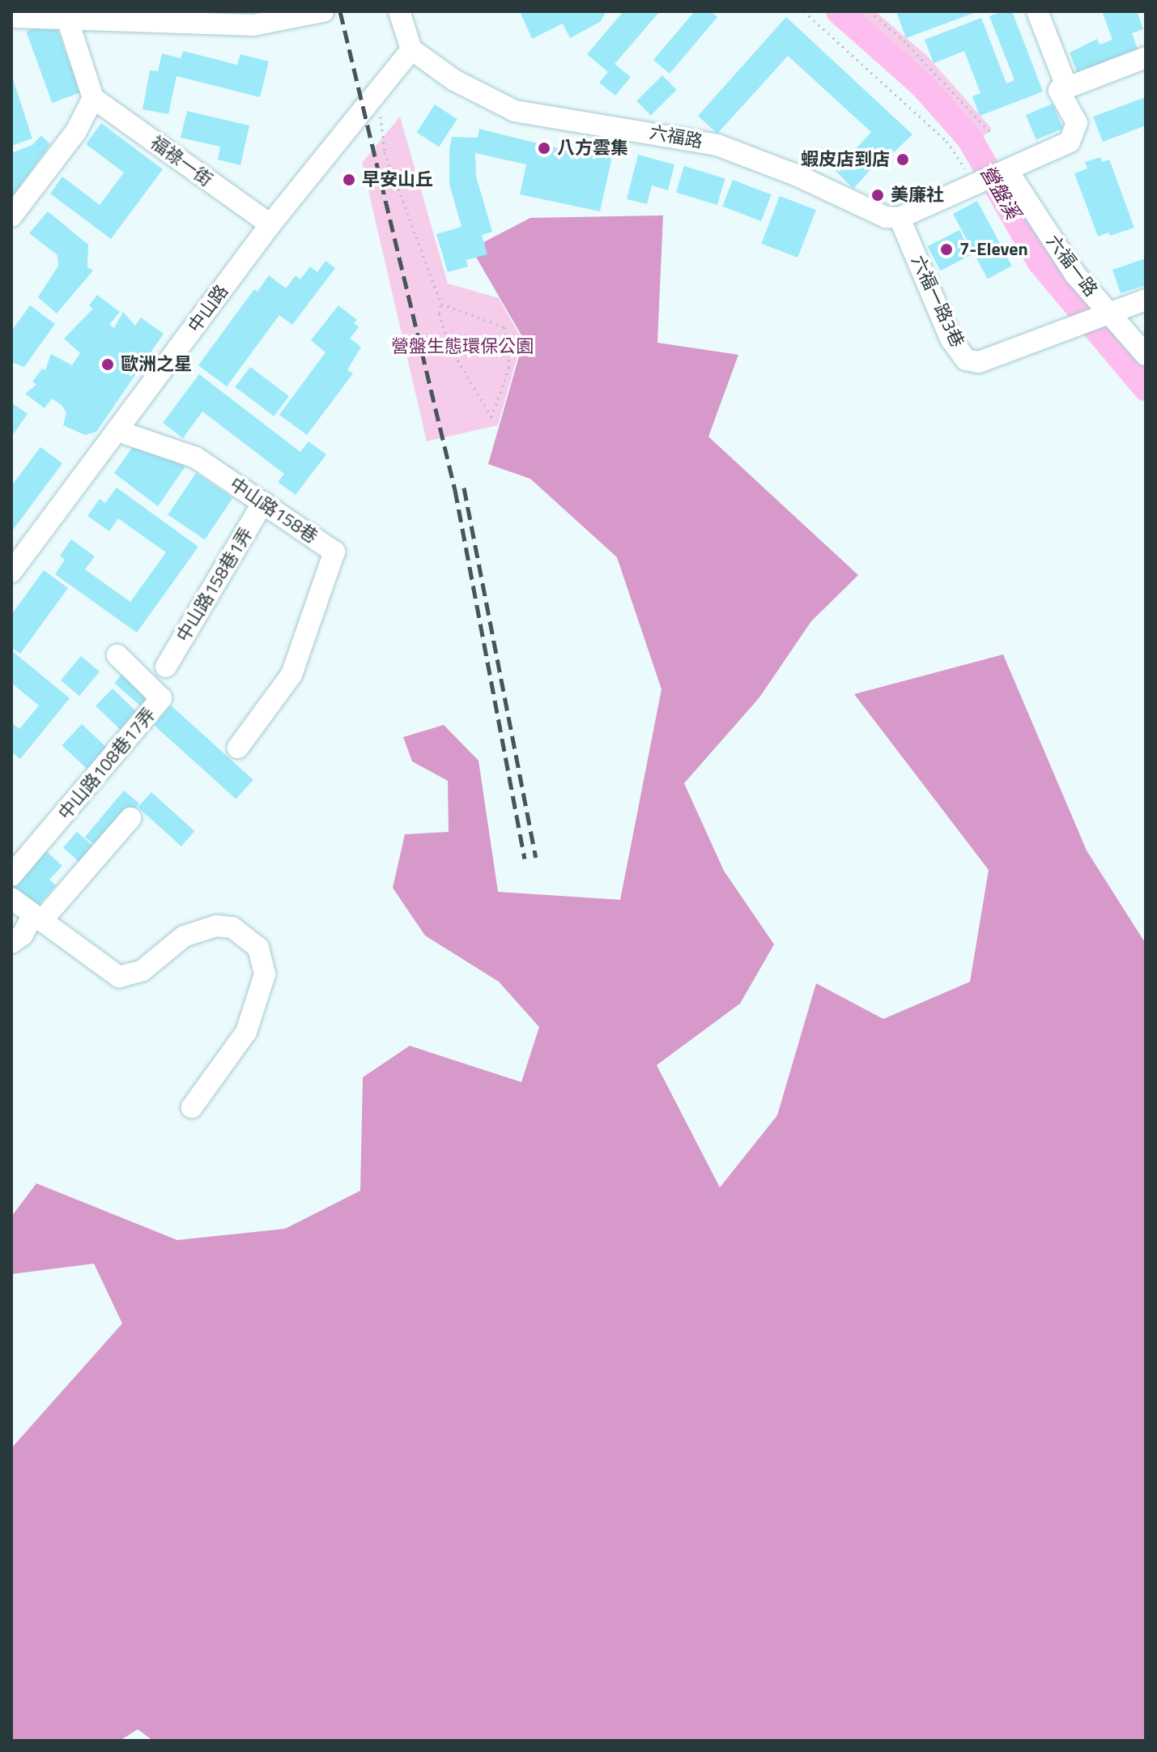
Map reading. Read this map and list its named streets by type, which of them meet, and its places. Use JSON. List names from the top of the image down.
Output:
{
  "streets": {
    "street": [
      "六福路",
      "福祿一街",
      "六福一路",
      "六福一路3巷",
      "中山路",
      "中山路158巷",
      "中山路158巷1弄",
      "中山路108巷17弄"
    ]
  },
  "crossings": [
    ["六福路", "六福一路3巷"],
    ["六福路", "中山路"],
    ["福祿一街", "中山路"],
    ["六福一路", "六福一路3巷"],
    ["中山路", "中山路158巷"],
    ["中山路158巷", "中山路158巷1弄"]
  ],
  "water": ["營盤溪"],
  "parks": ["營盤生態環保公園"],
  "places": [
    "八方雲集",
    "蝦皮店到店",
    "早安山丘",
    "美廉社",
    "7-Eleven",
    "歐洲之星"
  ]
}
